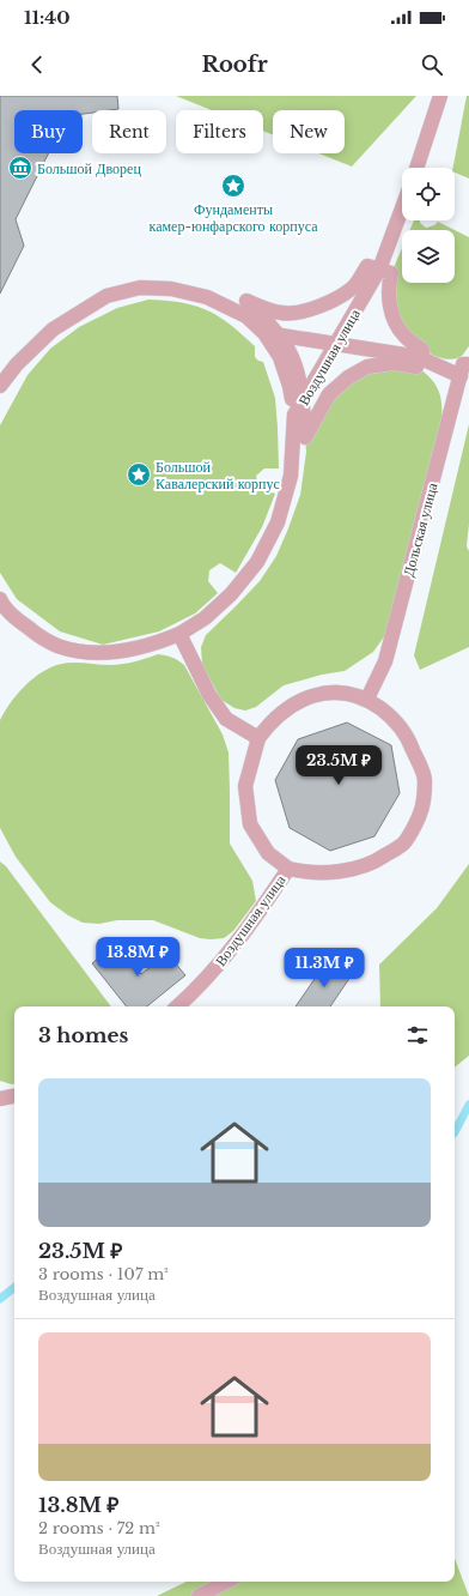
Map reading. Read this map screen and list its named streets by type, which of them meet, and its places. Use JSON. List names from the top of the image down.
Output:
{
  "streets": {
    "street": ["Воздушная улица", "Дольская улица"]
  },
  "places": {
    "museum": ["Большой Дворец"],
    "place": ["Фундаменты камер-юнфарского корпуса", "Большой Кавалерский корпус"]
  },
  "page": {
    "status": "11:40",
    "header": "Roofr",
    "chip": [
      "Buy",
      "Rent",
      "Filters",
      "New"
    ],
    "price": ["23.5M ₽", "13.8M ₽", "11.3M ₽"],
    "heading": "3 homes",
    "list": [
      {
        "name": "23.5M ₽",
        "note": "3 rooms · 107 m² · Воздушная улица"
      },
      {
        "name": "13.8M ₽",
        "note": "2 rooms · 72 m² · Воздушная улица"
      }
    ]
  }
}
